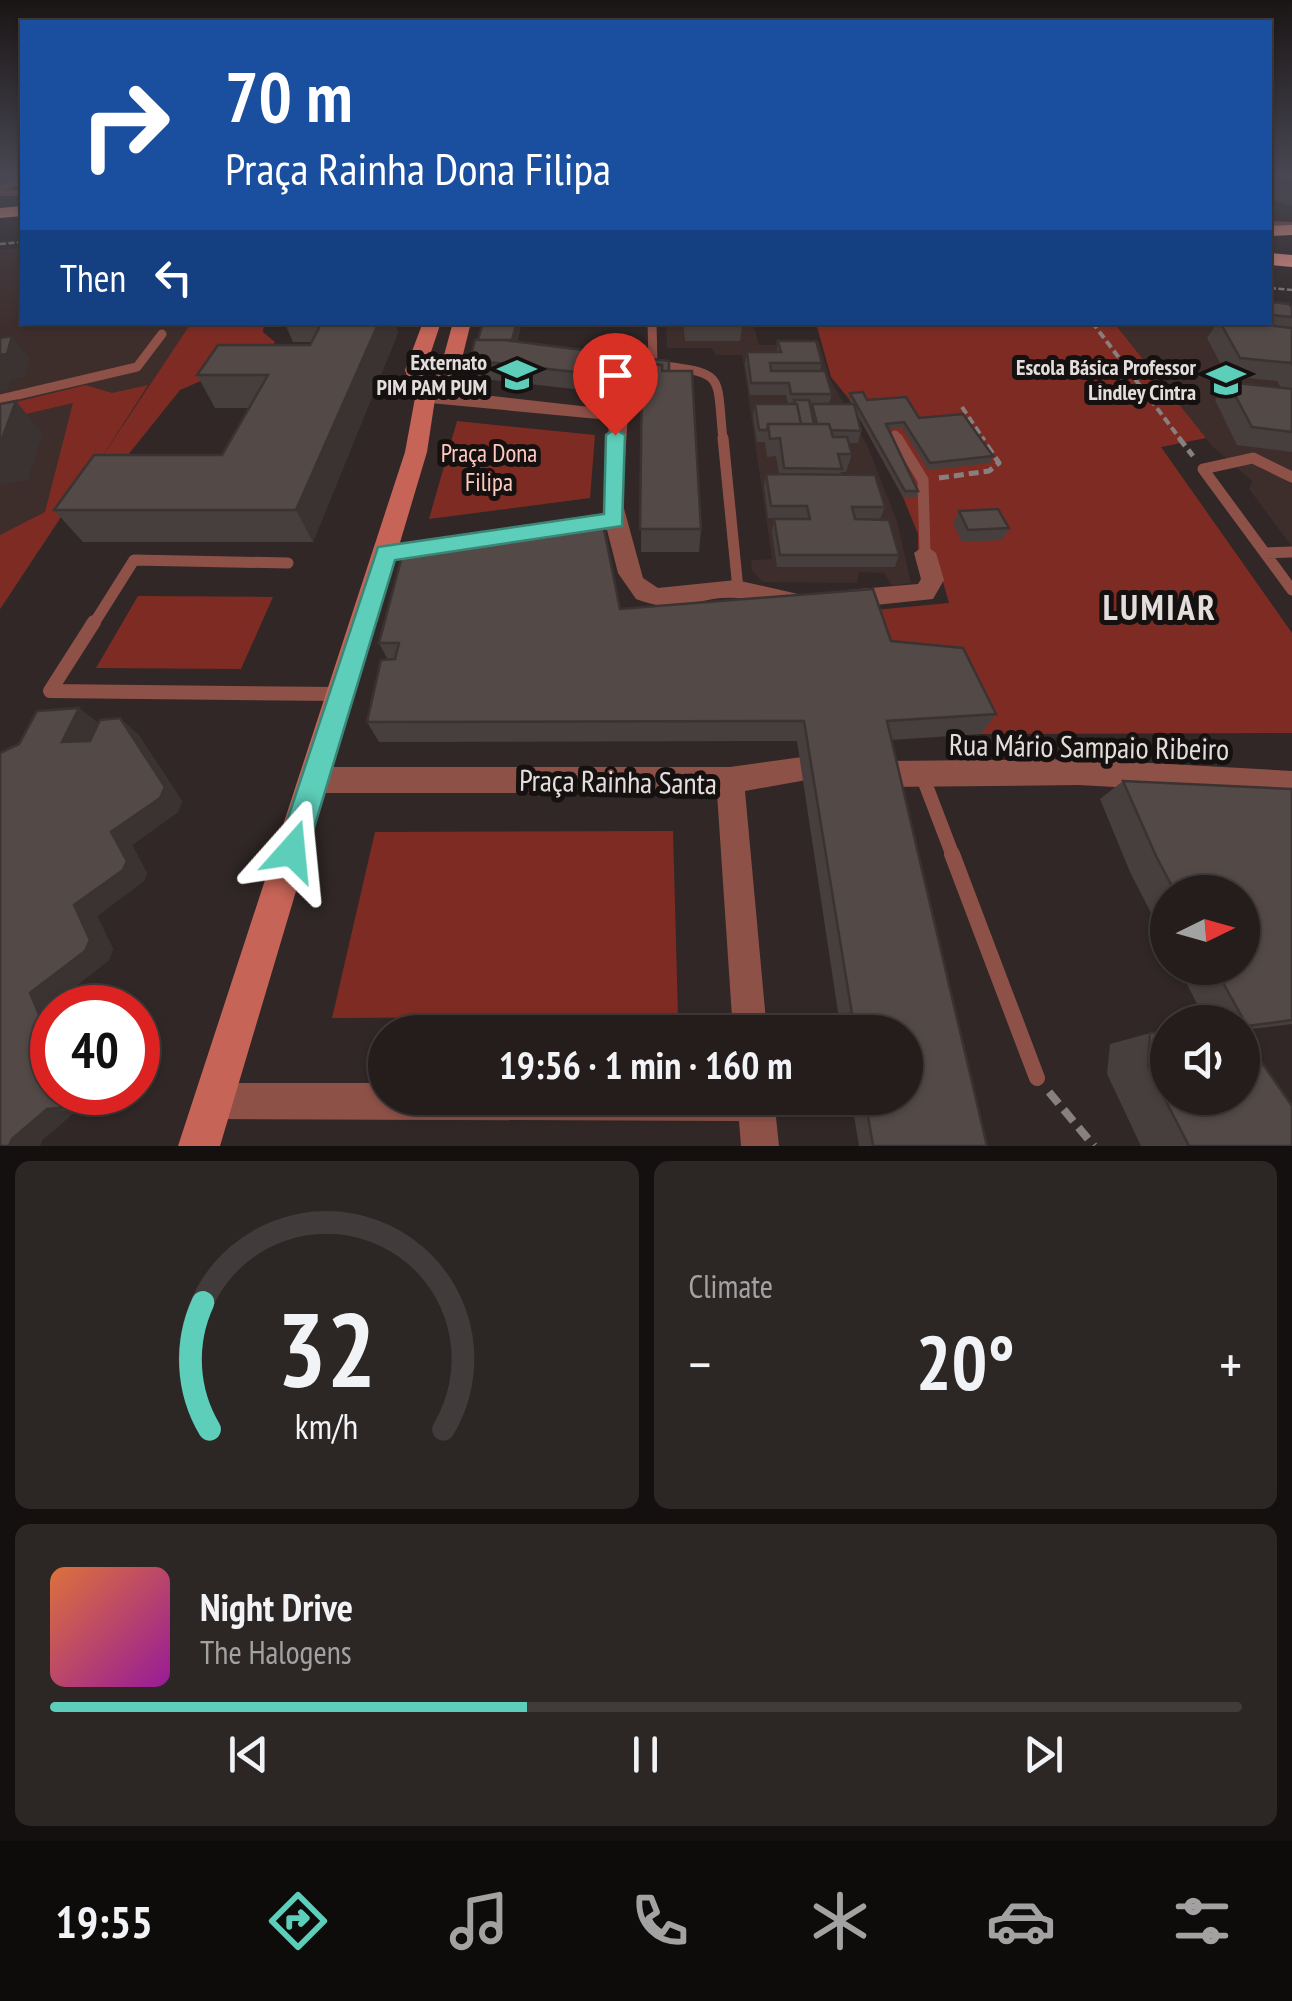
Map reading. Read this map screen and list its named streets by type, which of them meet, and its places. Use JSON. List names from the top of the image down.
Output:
{
  "streets": {
    "street": ["Rua Mário Sampaio Ribeiro", "Praça Rainha Santa"]
  },
  "districts": ["LUMIAR"],
  "parks": ["Praça Dona Filipa"],
  "places": {
    "school or university": ["Externato PIM PAM PUM", "Escola Básica Professor Lindley Cintra"]
  },
  "north": "right",
  "page": {
    "turn": ["70 m", "Praça Rainha Dona Filipa"],
    "then": "Then",
    "limit": "40",
    "trip": "19:56 · 1 min · 160 m",
    "tile": "Climate",
    "heat": ["−", "20°", "+"],
    "song": ["Night Drive", "The Halogens"],
    "tabs": "19:55",
    "gauge": ["32", "km/h"]
  }
}
